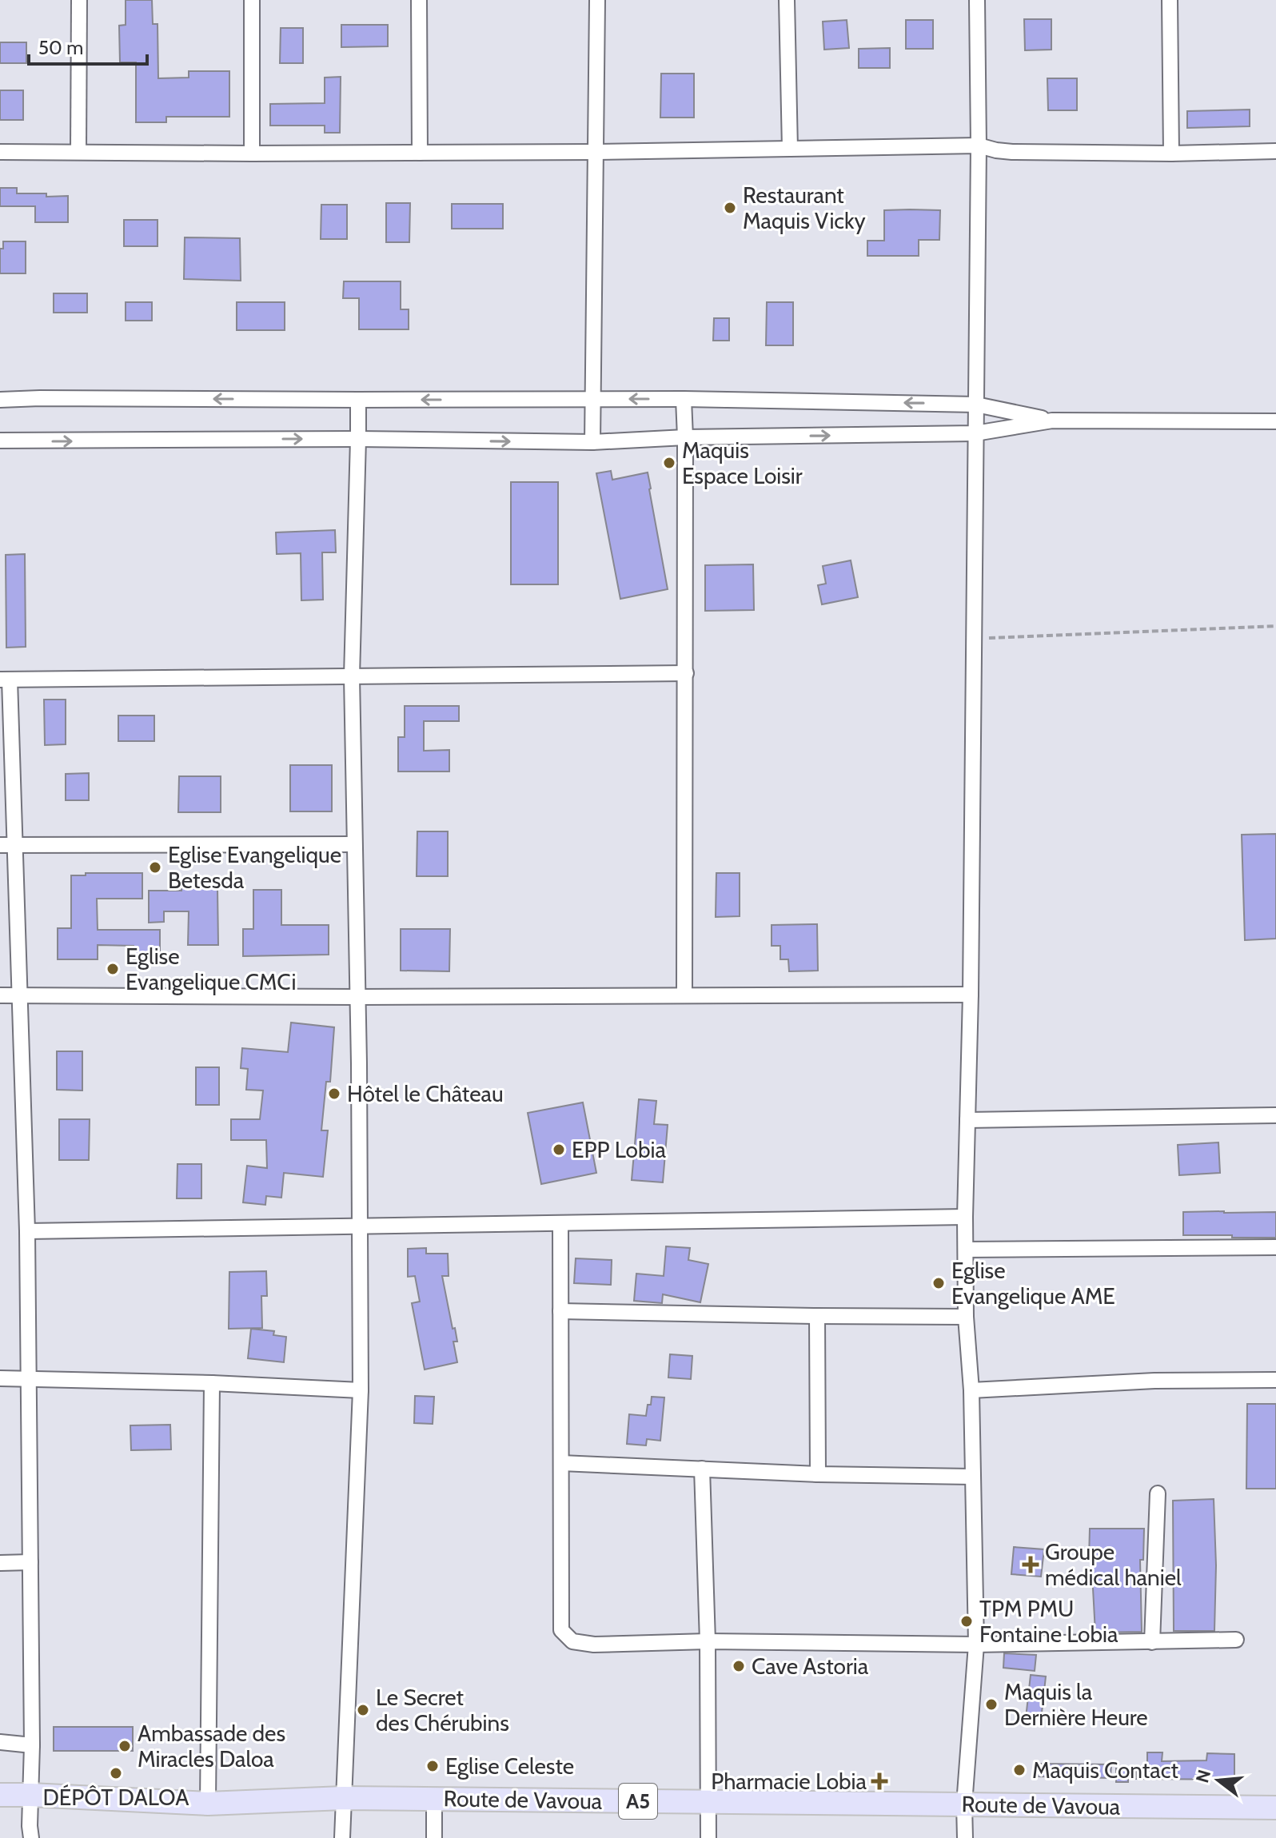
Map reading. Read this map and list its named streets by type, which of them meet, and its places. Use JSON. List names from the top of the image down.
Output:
{
  "streets": {
    "main road": ["Route de Vavoua", "A5"]
  },
  "places": {
    "other": [
      "Restaurant Maquis Vicky",
      "Maquis Espace Loisir",
      "Eglise Evangelique Betesda",
      "Eglise Evangelique CMCi",
      "Hôtel le Château",
      "EPP Lobia",
      "Eglise Evangelique AME",
      "TPM PMU Fontaine Lobia",
      "Cave Astoria",
      "Maquis la Dernière Heure",
      "Le Secret des Chérubins",
      "Ambassade des Miracles Daloa",
      "Eglise Celeste",
      "Maquis Contact",
      "DÉPÔT DALOA"
    ],
    "health": ["Groupe médical haniel", "Pharmacie Lobia"]
  },
  "scale_bar": "50 m",
  "north": "left"
}
